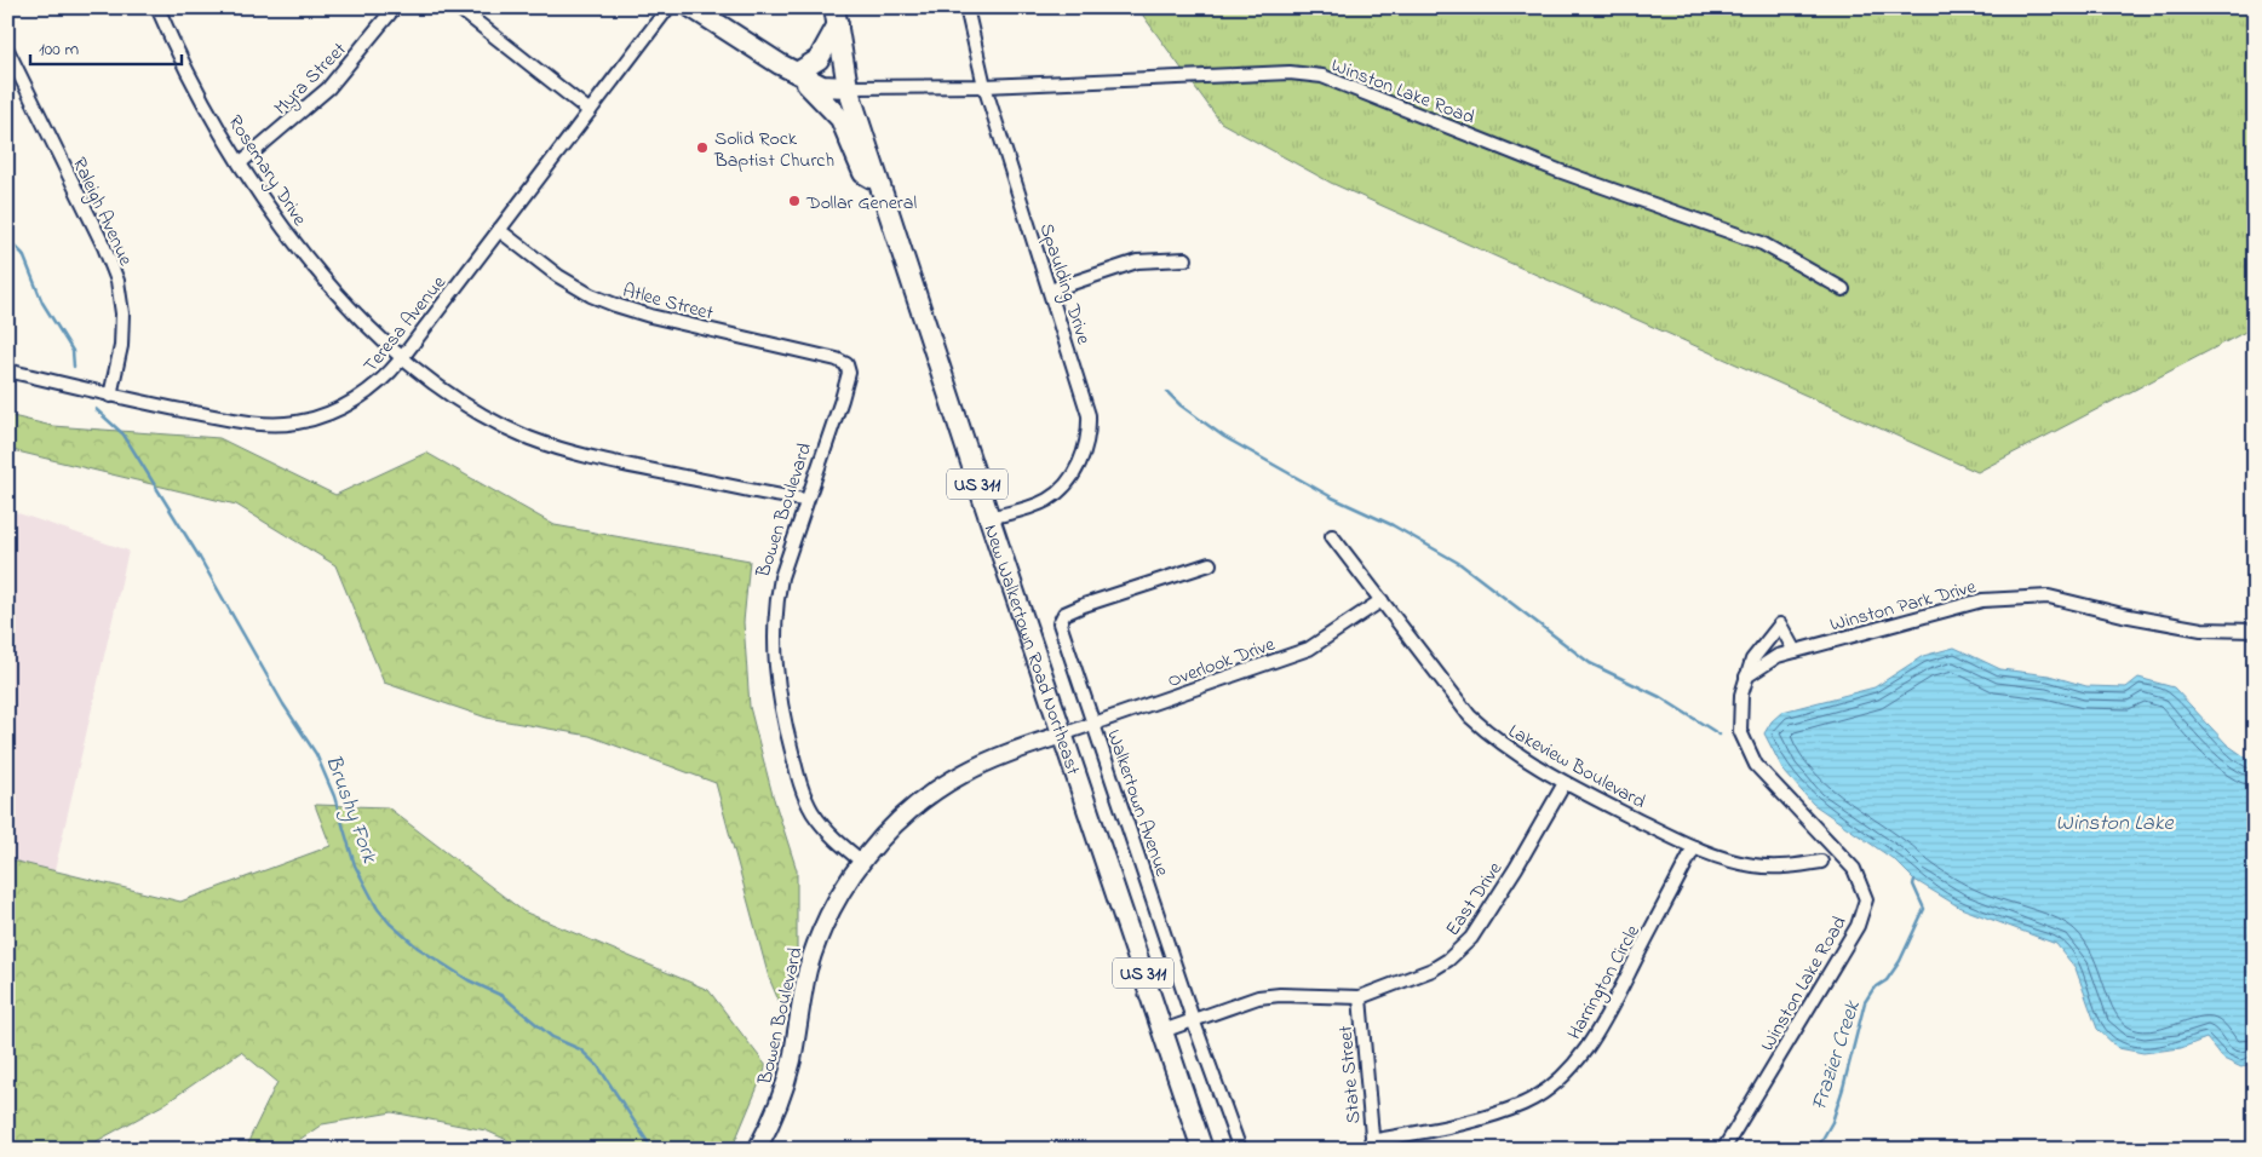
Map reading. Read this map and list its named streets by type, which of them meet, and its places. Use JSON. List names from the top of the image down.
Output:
{
  "streets": {
    "main road": ["US 311", "New Walkertown Road Northeast"],
    "street": [
      "Myra Street",
      "Winston Lake Road",
      "Rosemary Drive",
      "Raleigh Avenue",
      "Spaulding Drive",
      "Atlee Street",
      "Teresa Avenue",
      "Bowen Boulevard",
      "Winston Park Drive",
      "Overlook Drive",
      "Lakeview Boulevard",
      "Walkertown Avenue",
      "East Drive",
      "Harrington Circle",
      "State Street"
    ]
  },
  "crossings": [
    ["Myra Street", "Rosemary Drive"],
    ["Winston Lake Road", "Spaulding Drive"],
    ["Winston Lake Road", "Winston Park Drive"],
    ["Winston Lake Road", "New Walkertown Road Northeast"],
    ["Rosemary Drive", "Teresa Avenue"],
    ["Rosemary Drive", "Bowen Boulevard"],
    ["Raleigh Avenue", "Teresa Avenue"],
    ["Spaulding Drive", "New Walkertown Road Northeast"],
    ["Atlee Street", "Teresa Avenue"],
    ["Atlee Street", "Bowen Boulevard"],
    ["Bowen Boulevard", "New Walkertown Road Northeast"],
    ["Bowen Boulevard", "Overlook Drive"],
    ["New Walkertown Road Northeast", "Overlook Drive"],
    ["New Walkertown Road Northeast", "East Drive"],
    ["Overlook Drive", "Lakeview Boulevard"],
    ["Overlook Drive", "Walkertown Avenue"],
    ["Lakeview Boulevard", "East Drive"],
    ["Lakeview Boulevard", "Harrington Circle"],
    ["Walkertown Avenue", "East Drive"],
    ["East Drive", "State Street"],
    ["Harrington Circle", "State Street"]
  ],
  "water": ["Brushy Fork", "Winston Lake", "Frazier Creek"],
  "places": ["Solid Rock Baptist Church", "Dollar General"],
  "scale_bar": "100 m"
}
